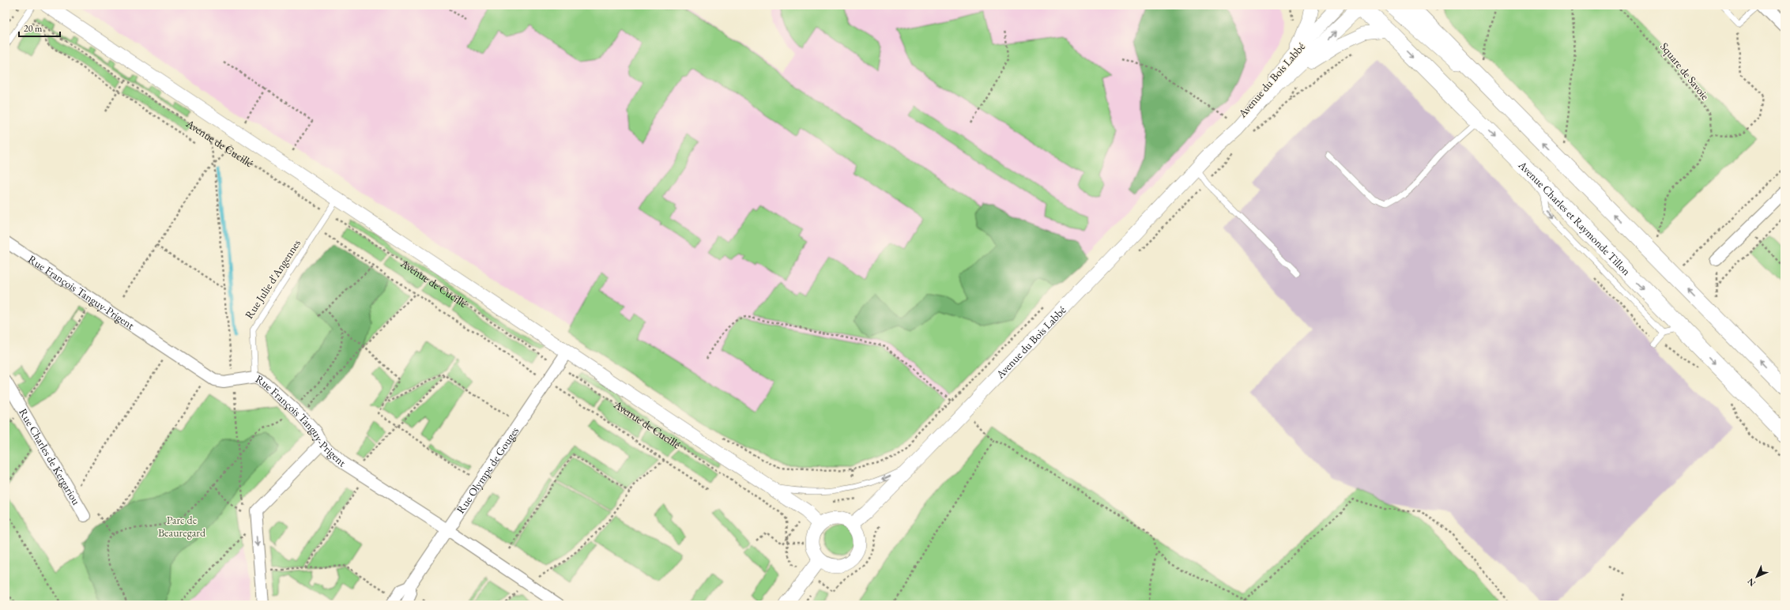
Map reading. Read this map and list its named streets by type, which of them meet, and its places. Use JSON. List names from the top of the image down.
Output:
{
  "streets": {
    "main road": ["Avenue Charles et Raymonde Tillon"],
    "street": [
      "Avenue du Bois Labbé",
      "Avenue de Cucillé",
      "Rue François Tanguy-Prigent",
      "Rue Charles de Kergariou",
      "Rue Olympe de Gouges"
    ],
    "lane": ["Rue Julie d'Angennes"],
    "path": ["Square de Savoie"]
  },
  "crossings": [
    ["Avenue du Bois Labbé", "Avenue de Cucillé"],
    ["Avenue du Bois Labbé", "Avenue Charles et Raymonde Tillon"],
    ["Avenue de Cucillé", "Rue Julie d'Angennes"],
    ["Avenue de Cucillé", "Rue Olympe de Gouges"],
    ["Rue Julie d'Angennes", "Rue François Tanguy-Prigent"],
    ["Rue François Tanguy-Prigent", "Rue Olympe de Gouges"]
  ],
  "parks": ["Parc de Beauregard"],
  "scale_bar": "20 m",
  "north": "bottom left"
}
